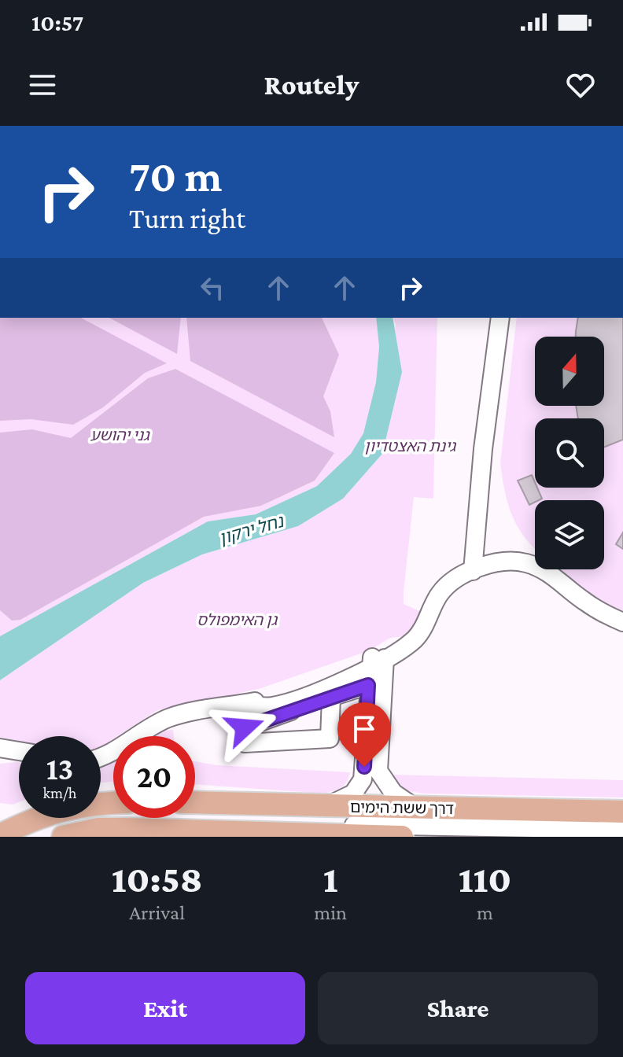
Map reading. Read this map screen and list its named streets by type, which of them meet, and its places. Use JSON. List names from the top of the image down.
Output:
{
  "streets": {
    "main road": ["דרך ששת הימים"]
  },
  "water": ["נחל ירקון"],
  "parks": ["גני יהושע", "גינת האצטדיון", "גן האימפולס"],
  "north": "top",
  "page": {
    "status": "10:57",
    "header": "Routely",
    "turn": ["70 m", "Turn right"],
    "speed": "13 km/h",
    "limit": "20",
    "eta": [
      "10:58",
      "Arrival",
      "1",
      "min",
      "110",
      "m"
    ],
    "buttons": ["Exit", "Share"]
  }
}
